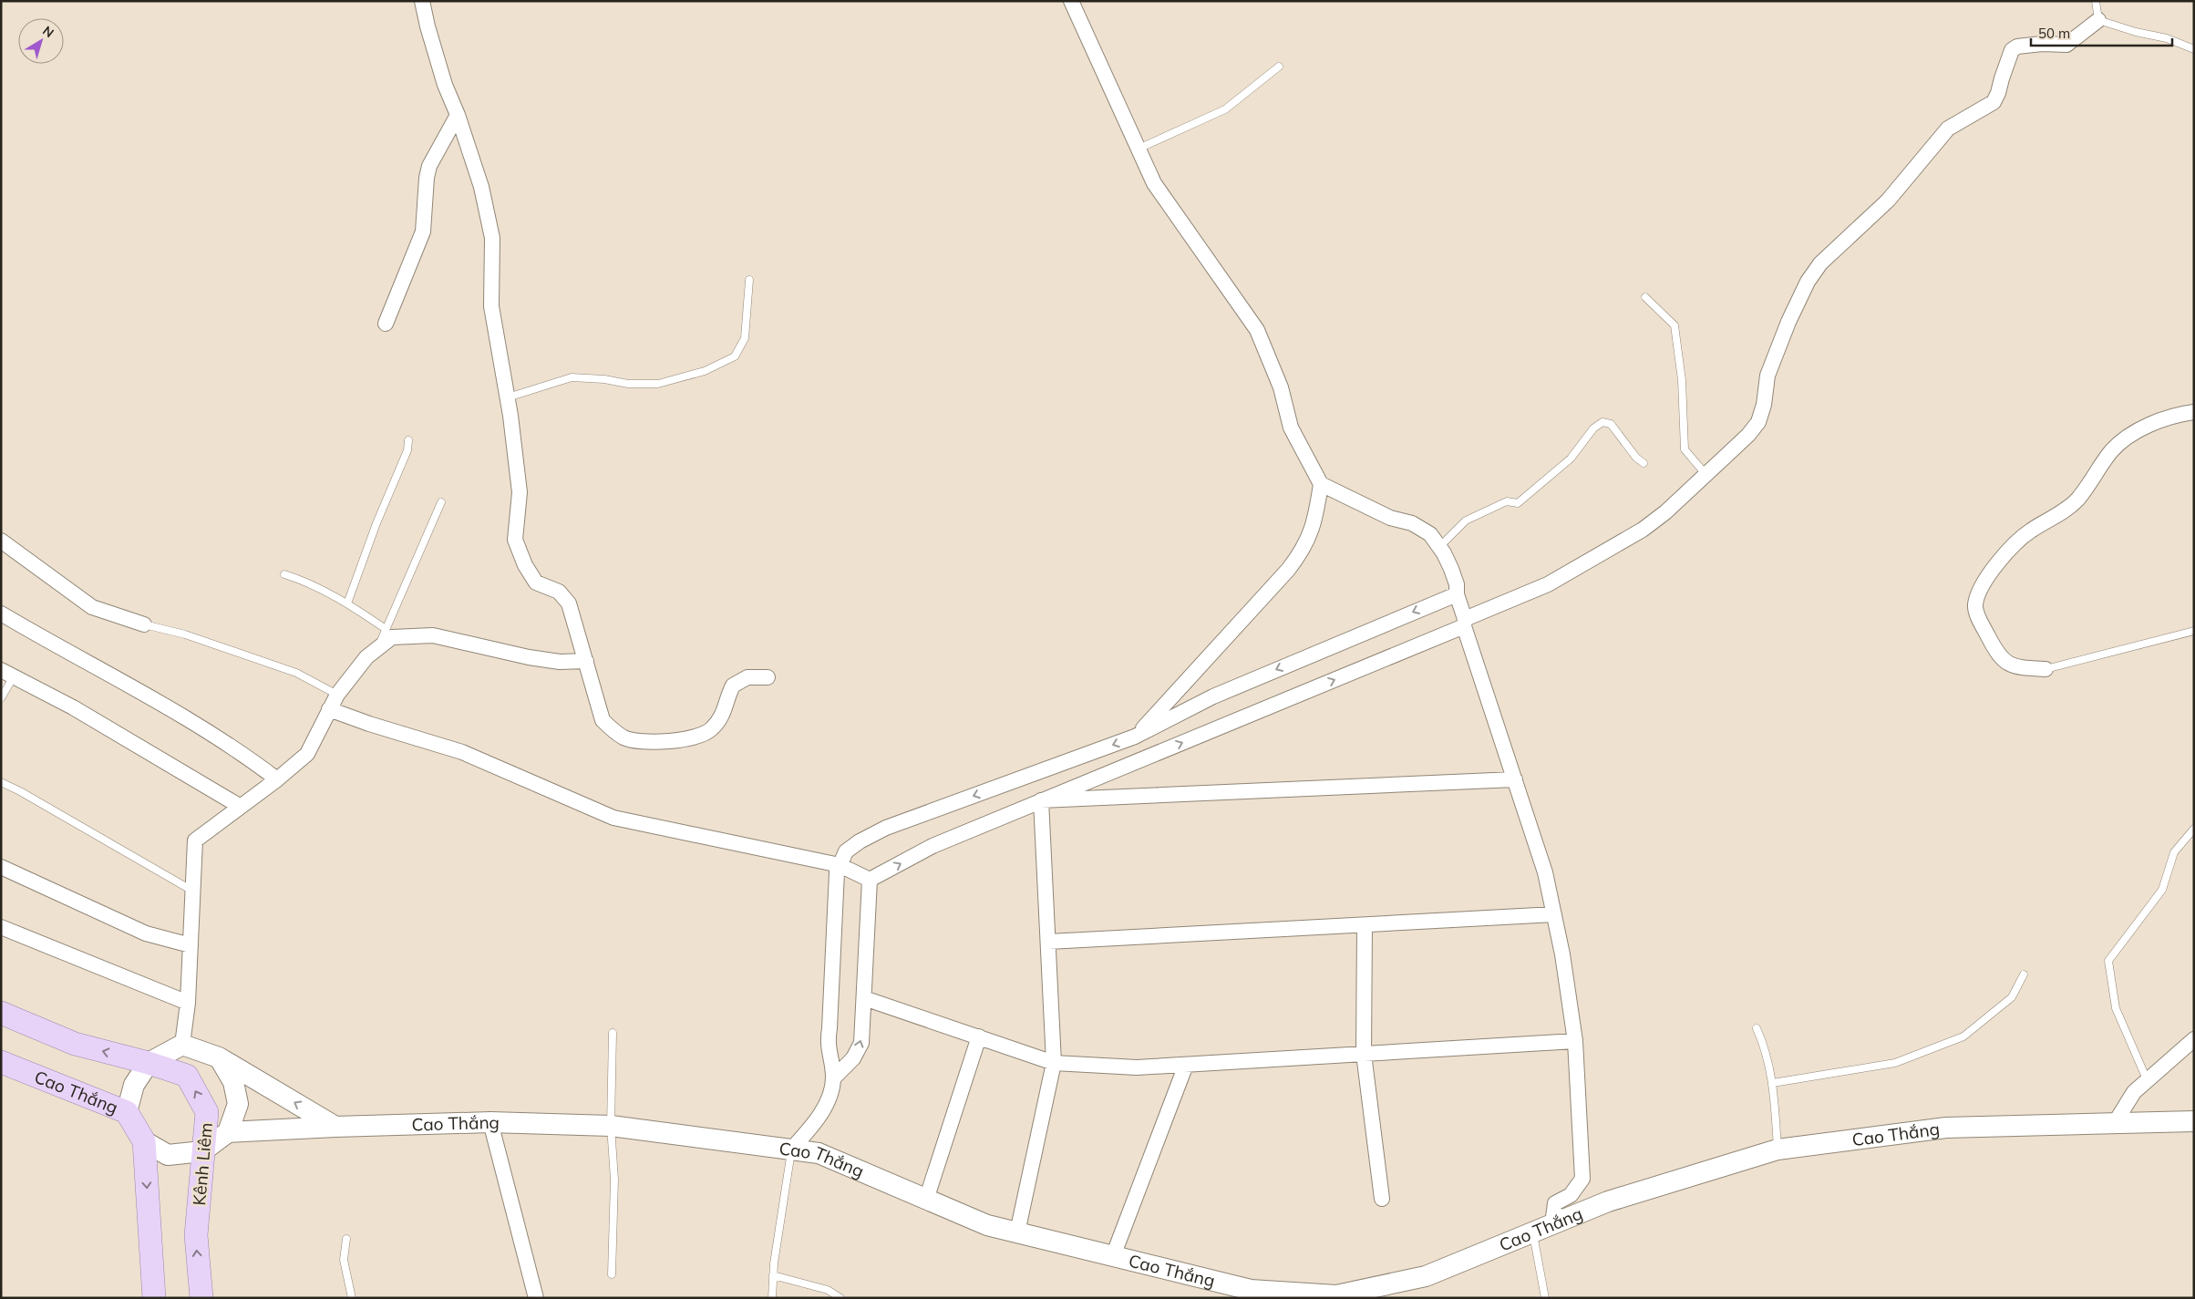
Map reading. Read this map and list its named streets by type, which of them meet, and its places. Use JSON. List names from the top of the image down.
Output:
{
  "streets": {
    "main road": ["Cao Thắng", "Kênh Liêm"]
  },
  "crossings": [
    ["Cao Thắng", "Kênh Liêm"]
  ],
  "scale_bar": "50 m",
  "north": "top right"
}
